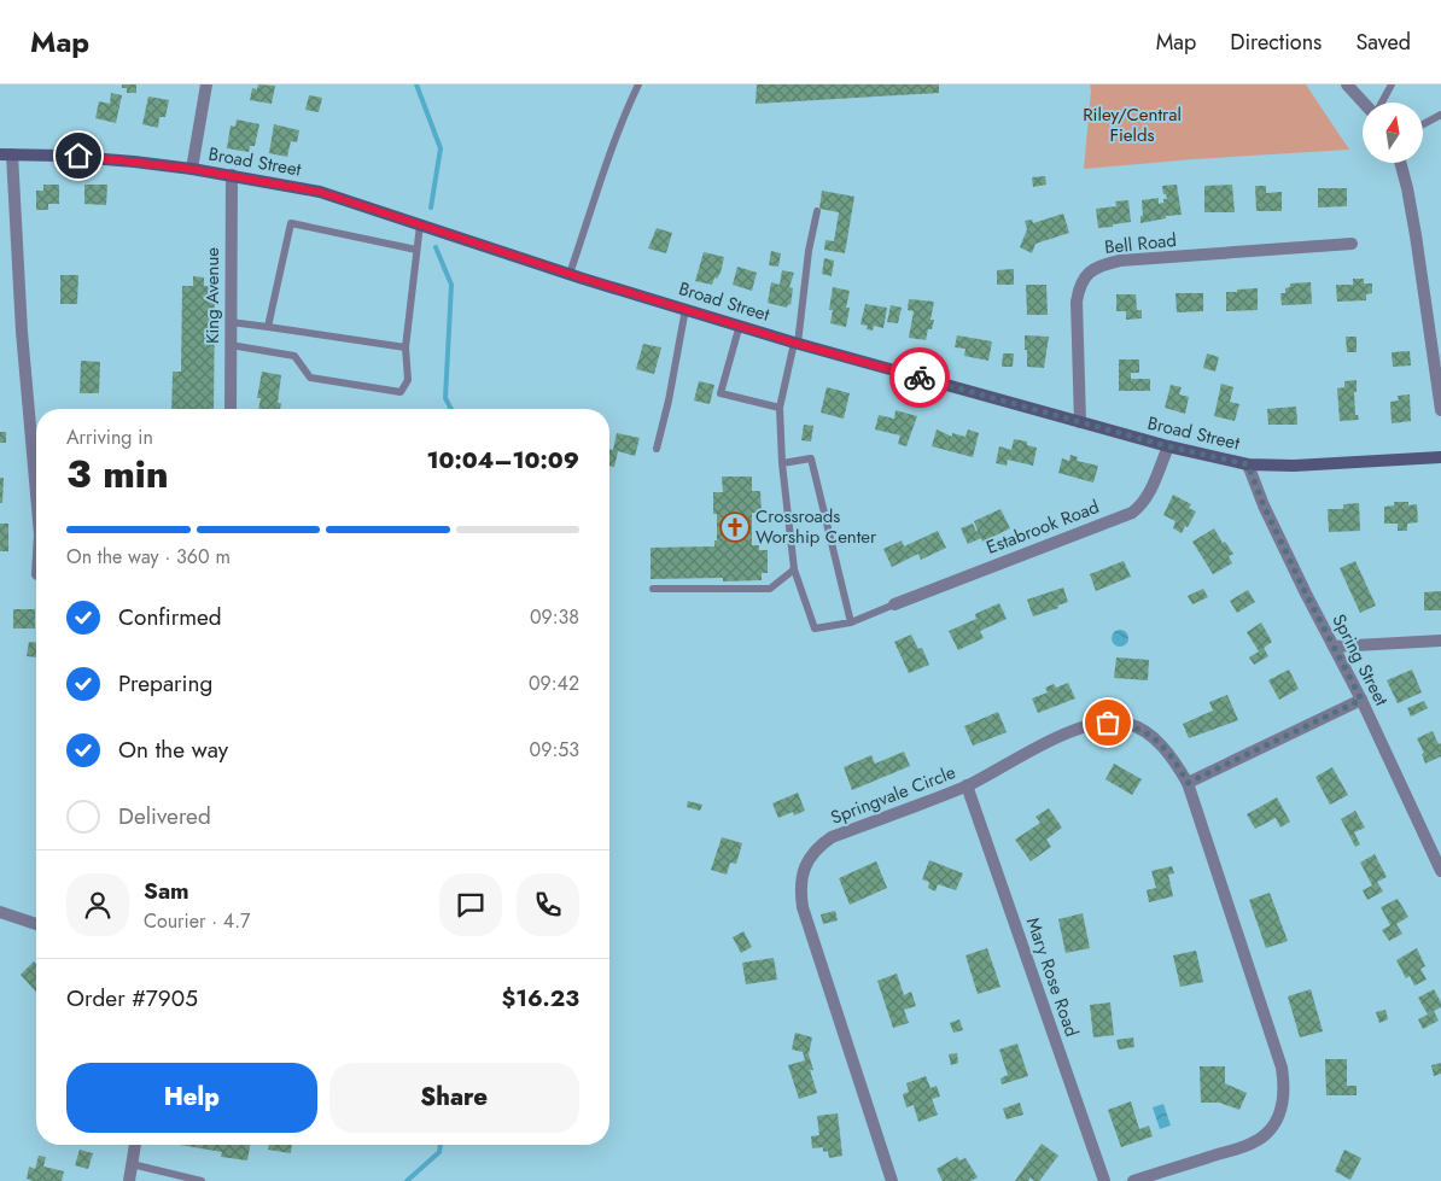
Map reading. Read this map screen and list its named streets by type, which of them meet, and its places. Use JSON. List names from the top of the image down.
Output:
{
  "streets": {
    "main road": ["Broad Street"],
    "street": [
      "Bell Road",
      "King Avenue",
      "Estabrook Road",
      "Spring Street",
      "Springvale Circle",
      "Mary Rose Road"
    ]
  },
  "crossings": [
    ["Broad Street", "Bell Road"],
    ["Broad Street", "King Avenue"],
    ["Broad Street", "Estabrook Road"],
    ["Broad Street", "Spring Street"],
    ["Springvale Circle", "Mary Rose Road"]
  ],
  "parks": ["Riley/Central Fields"],
  "places": {
    "church": ["Crossroads Worship Center"]
  },
  "north": "top",
  "page": {
    "header": "Map",
    "nav": ["Map", "Directions", "Saved"],
    "heading": ["3 min", "Arriving in", "10:04–10:09"],
    "panel": [
      "Sam",
      "Courier · 4.7",
      "Order #7905",
      "$16.23"
    ],
    "bar": "On the way · 360 m",
    "list": [
      ["Confirmed", "09:38"],
      ["Preparing", "09:42"],
      ["On the way", "09:53"],
      "Delivered"
    ],
    "buttons": ["Help", "Share"]
  }
}
